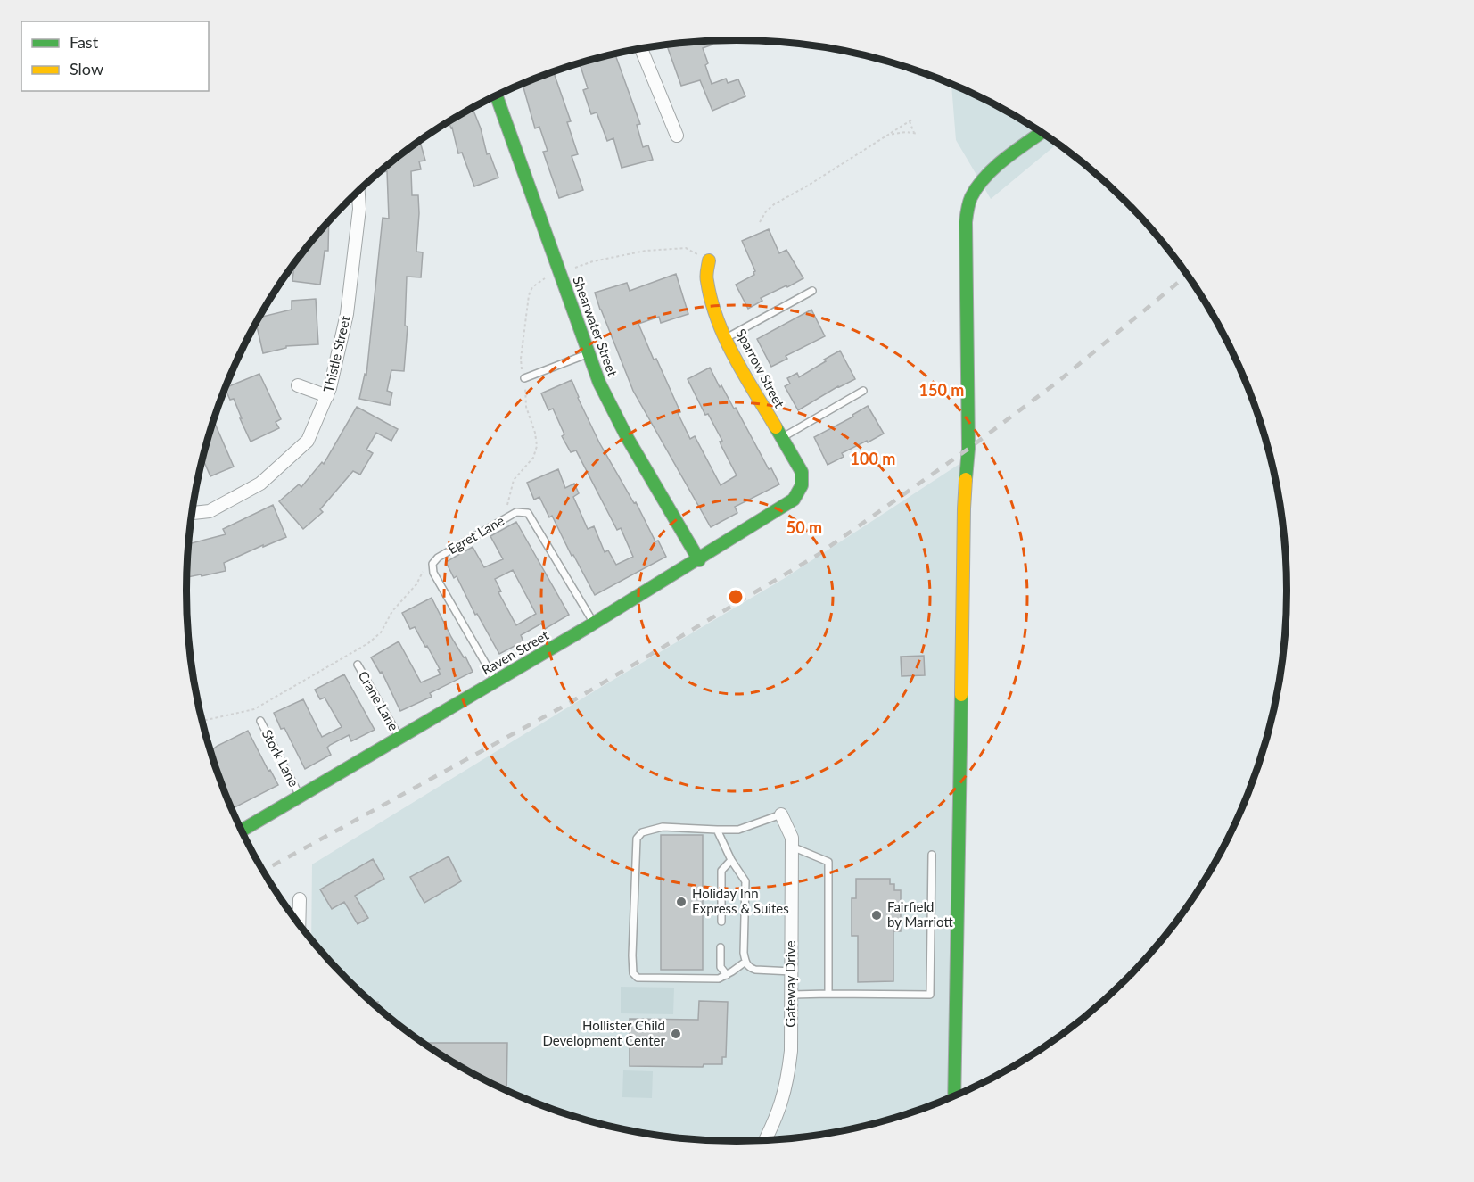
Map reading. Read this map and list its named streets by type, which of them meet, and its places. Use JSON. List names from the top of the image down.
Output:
{
  "streets": {
    "street": [
      "Shearwater Street",
      "Thistle Street",
      "Sparrow Street",
      "Raven Street",
      "Gateway Drive"
    ],
    "lane": ["Egret Lane", "Crane Lane", "Stork Lane"]
  },
  "crossings": [
    ["Shearwater Street", "Raven Street"],
    ["Sparrow Street", "Raven Street"],
    ["Egret Lane", "Raven Street"],
    ["Raven Street", "Crane Lane"],
    ["Raven Street", "Stork Lane"]
  ],
  "places": ["Holiday Inn Express & Suites", "Fairfield by Marriott", "Hollister Child Development Center"],
  "legend": ["Fast", "Slow"],
  "rings": ["150 m", "100 m", "50 m"]
}
